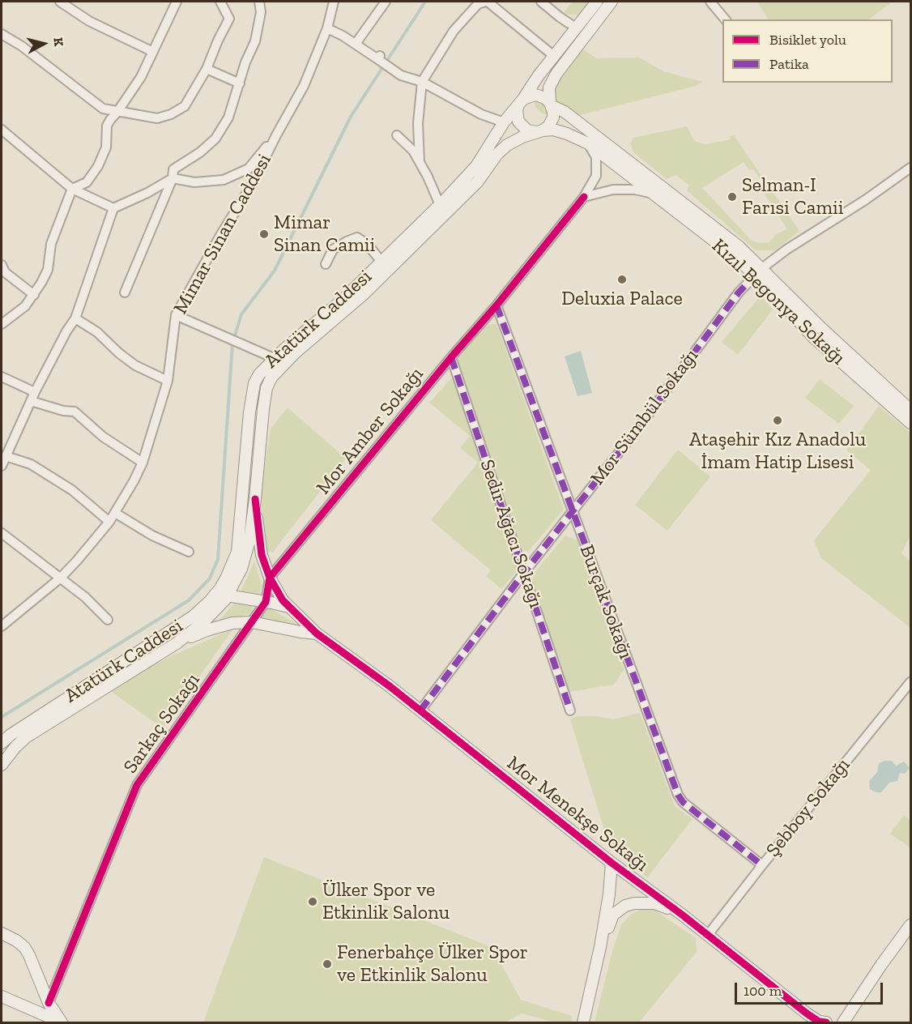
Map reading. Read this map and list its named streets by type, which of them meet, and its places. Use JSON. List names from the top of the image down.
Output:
{
  "streets": {
    "street": [
      "Mimar Sinan Caddesi",
      "Kızıl Begonya Sokağı",
      "Atatürk Caddesi",
      "Mor Sümbül Sokağı",
      "Mor Amber Sokağı",
      "Sedir Ağacı Sokağı",
      "Burçak Sokağı",
      "Sarkaç Sokağı",
      "Şebboy Sokağı",
      "Mor Menekşe Sokağı"
    ]
  },
  "crossings": [
    ["Kızıl Begonya Sokağı", "Atatürk Caddesi"],
    ["Kızıl Begonya Sokağı", "Mor Sümbül Sokağı"],
    ["Kızıl Begonya Sokağı", "Mor Amber Sokağı"],
    ["Atatürk Caddesi", "Mor Menekşe Sokağı"],
    ["Mor Sümbül Sokağı", "Sedir Ağacı Sokağı"],
    ["Mor Sümbül Sokağı", "Burçak Sokağı"],
    ["Mor Sümbül Sokağı", "Mor Menekşe Sokağı"],
    ["Mor Amber Sokağı", "Sedir Ağacı Sokağı"],
    ["Mor Amber Sokağı", "Burçak Sokağı"],
    ["Mor Amber Sokağı", "Sarkaç Sokağı"],
    ["Mor Amber Sokağı", "Mor Menekşe Sokağı"],
    ["Burçak Sokağı", "Şebboy Sokağı"],
    ["Sarkaç Sokağı", "Mor Menekşe Sokağı"],
    ["Şebboy Sokağı", "Mor Menekşe Sokağı"]
  ],
  "places": [
    "Selman-I Farısi Camii",
    "Mimar Sinan Camii",
    "Deluxia Palace",
    "Ataşehir Kız Anadolu İmam Hatip Lisesi",
    "Ülker Spor ve Etkinlik Salonu",
    "Fenerbahçe Ülker Spor ve Etkinlik Salonu"
  ],
  "legend": ["Bisiklet yolu", "Patika"],
  "scale_bar": "100 m",
  "north": "right"
}
